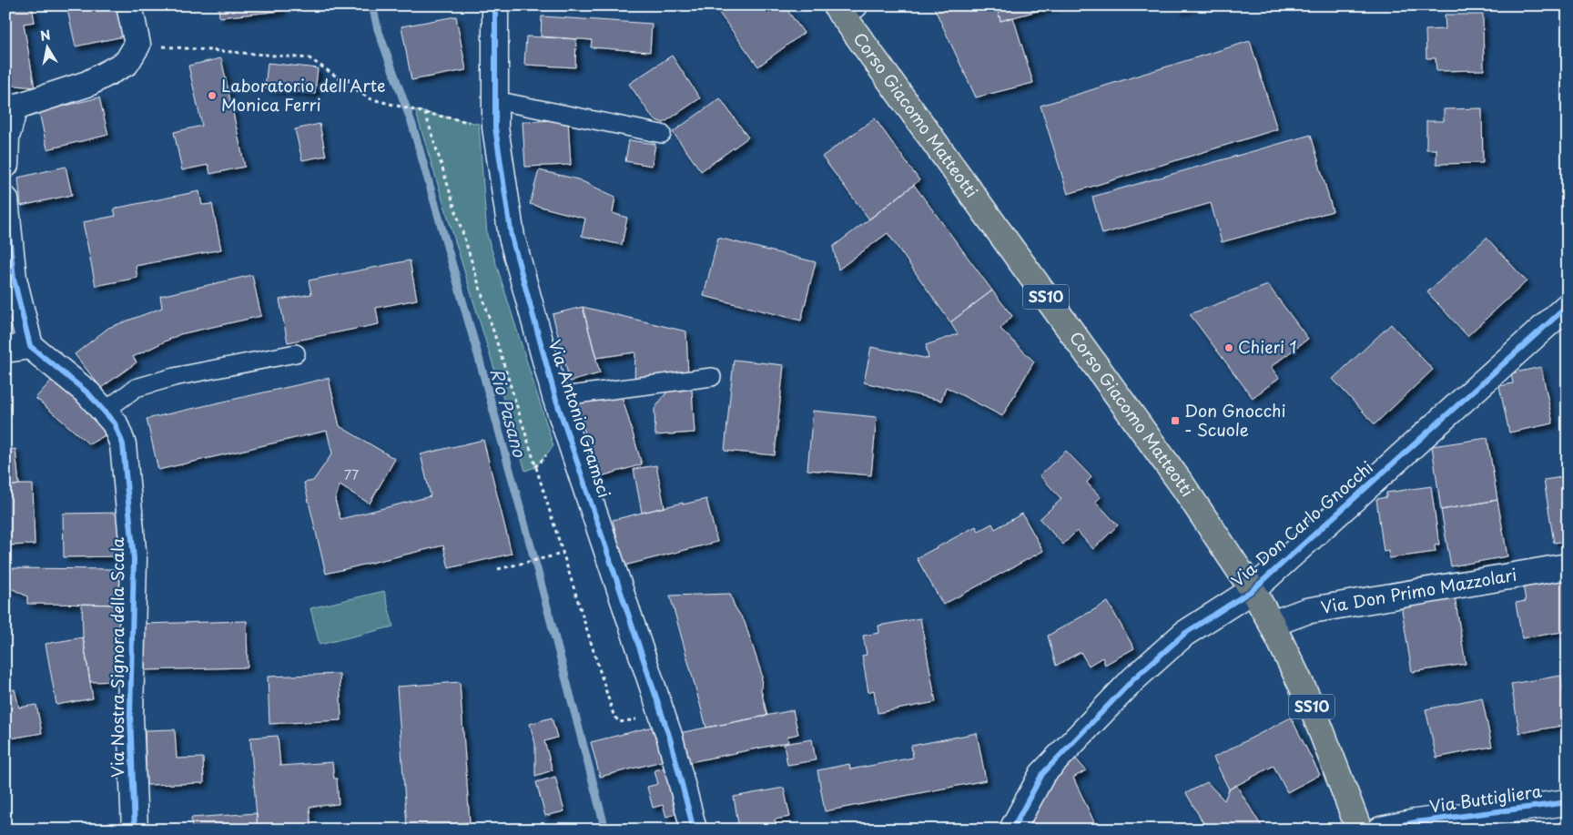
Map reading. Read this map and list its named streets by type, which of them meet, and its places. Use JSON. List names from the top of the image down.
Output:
{
  "streets": {
    "main road": ["Corso Giacomo Matteotti", "SS10"],
    "street": [
      "Via Antonio Gramsci",
      "Via Don Carlo Gnocchi",
      "Via Don Primo Mazzolari",
      "Via Nostra Signora della Scala",
      "Via Buttigliera"
    ]
  },
  "crossings": [
    ["Corso Giacomo Matteotti", "Via Don Carlo Gnocchi"],
    ["Corso Giacomo Matteotti", "Via Don Primo Mazzolari"]
  ],
  "water": ["Rio Pasano"],
  "places": {
    "other": ["Laboratorio dell'Arte Monica Ferri", "Chieri 1"],
    "transit": ["Don Gnocchi - Scuole"]
  },
  "house_numbers": ["77"],
  "north": "top"
}
